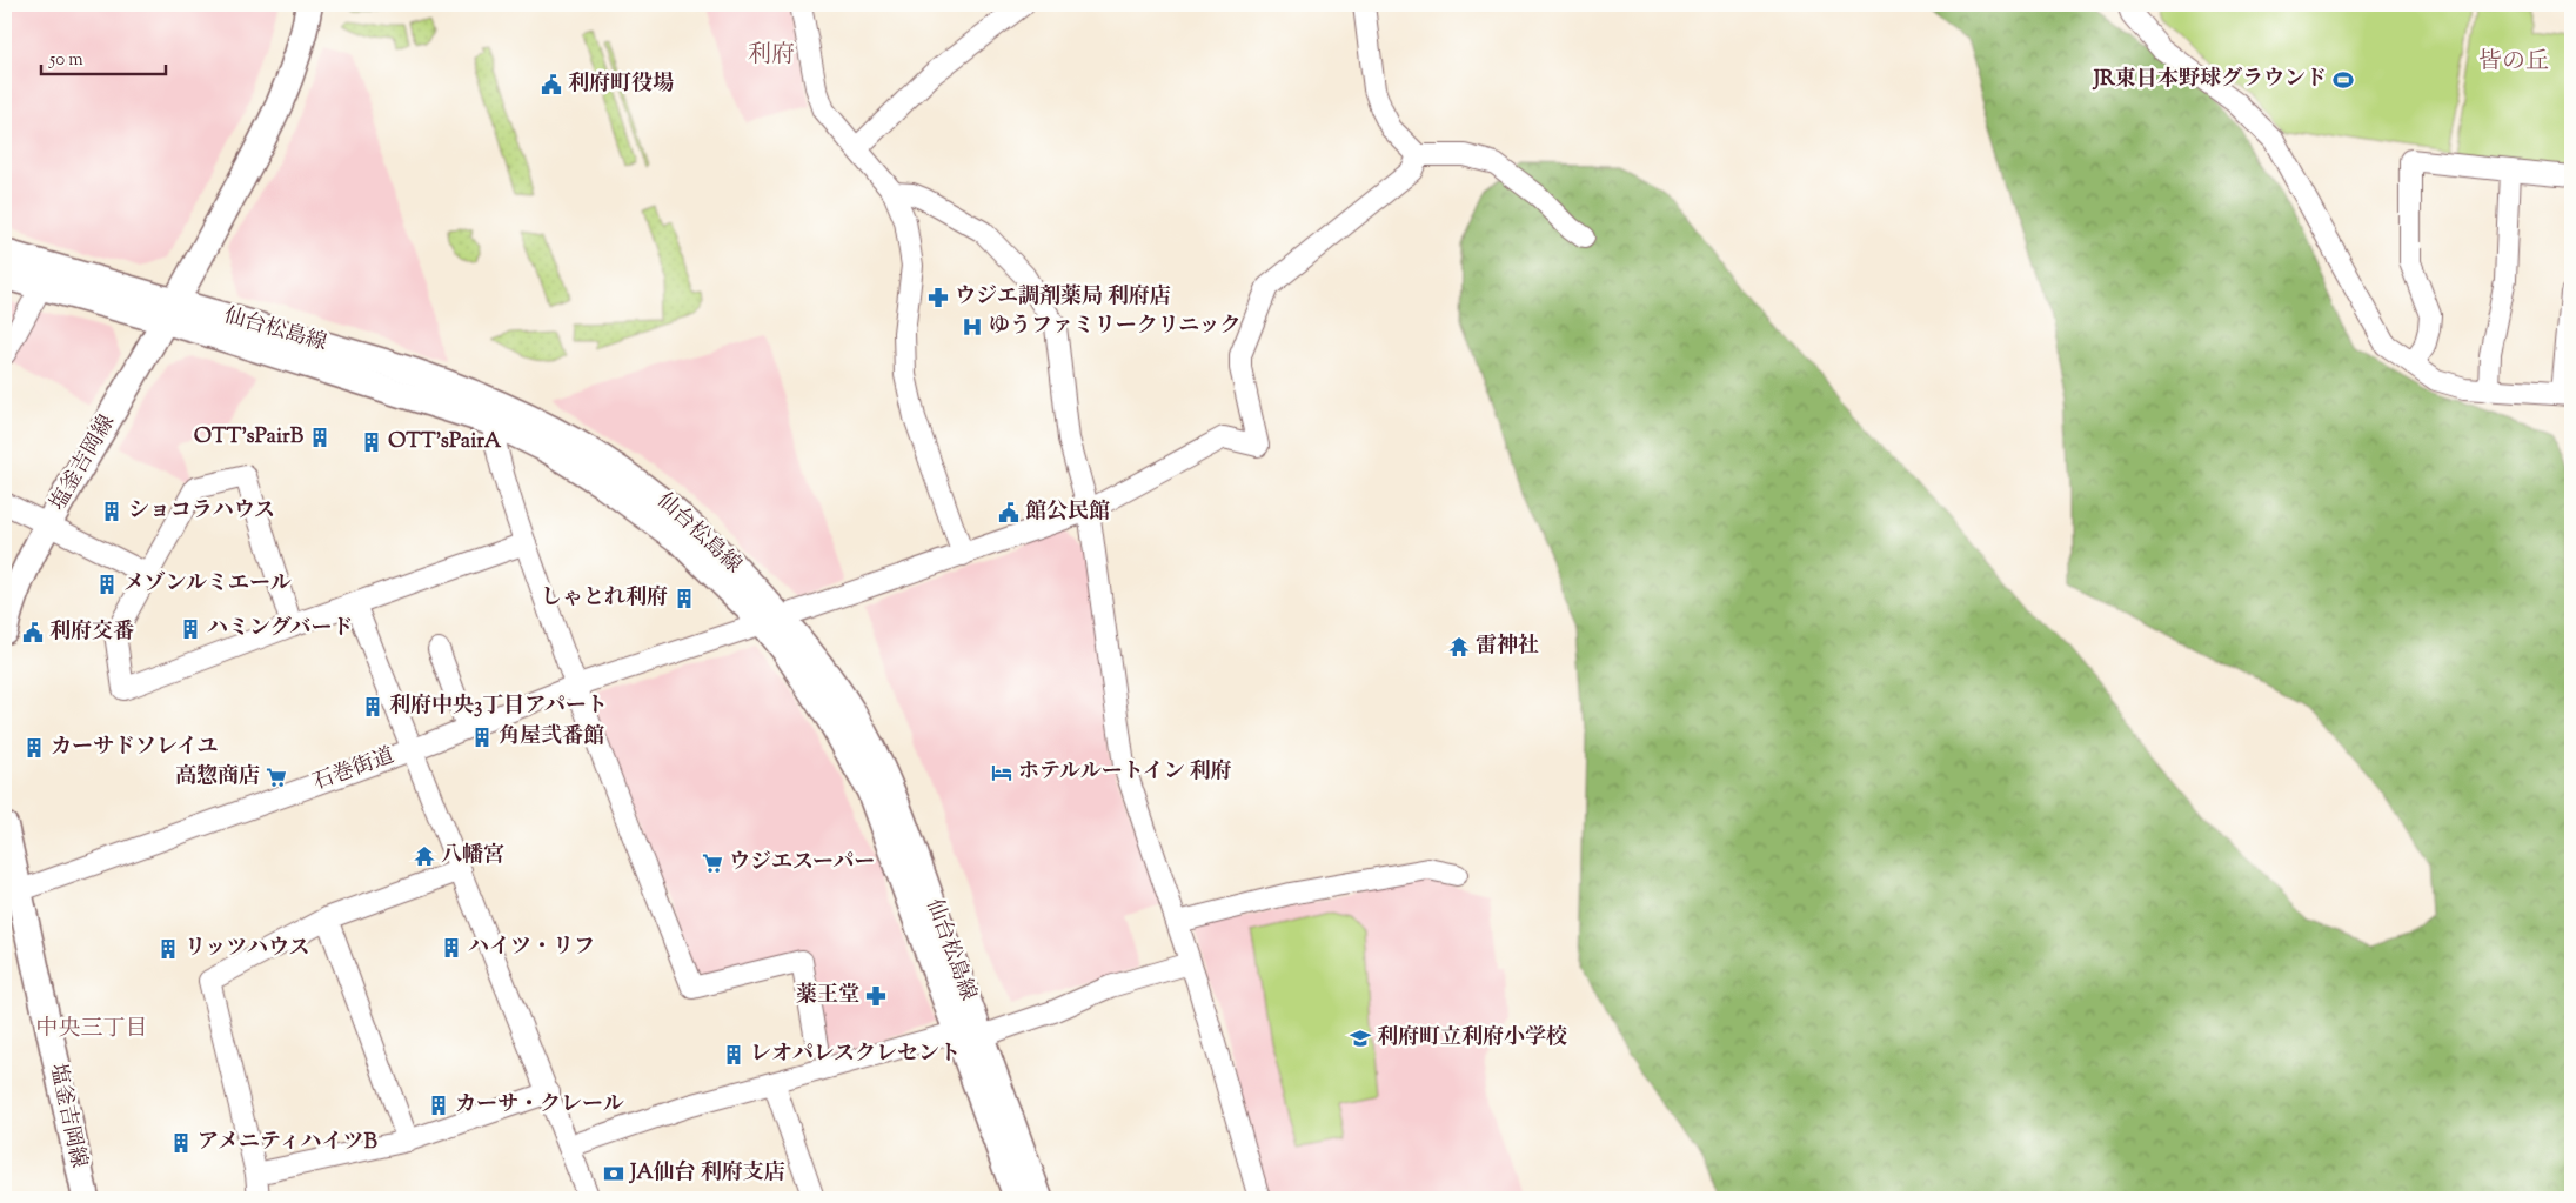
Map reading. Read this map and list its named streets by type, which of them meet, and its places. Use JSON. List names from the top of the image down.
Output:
{
  "streets": {
    "main road": ["仙台松島線", "塩釜吉岡線"],
    "street": ["石巻街道"]
  },
  "crossings": [
    ["仙台松島線", "塩釜吉岡線"],
    ["塩釜吉岡線", "石巻街道"]
  ],
  "districts": ["利府", "皆の丘", "中央三丁目"],
  "places": {
    "sports": ["JR東日本野球グラウンド"],
    "public building": ["利府町役場", "館公民館", "利府交番"],
    "pharmacy": ["ウジエ調剤薬局 利府店", "薬王堂"],
    "hospital": ["ゆうファミリークリニック"],
    "building": [
      "OTT'sPairB",
      "OTT'sPairA",
      "ショコラハウス",
      "メゾンルミエール",
      "しゃとれ利府",
      "ハミングバード",
      "利府中央3丁目アパート",
      "角屋弐番館",
      "カーサドソレイユ",
      "ハイツ・リフ",
      "リッツハウス",
      "レオパレスクレセント",
      "カーサ・クレール",
      "アメニティハイツB"
    ],
    "temple": ["雷神社", "八幡宮"],
    "hotel": ["ホテルルートイン 利府"],
    "supermarket": ["高惣商店", "ウジエスーパー"],
    "school or university": ["利府町立利府小学校"],
    "bank": ["JA仙台 利府支店"]
  },
  "scale_bar": "50 m"
}
